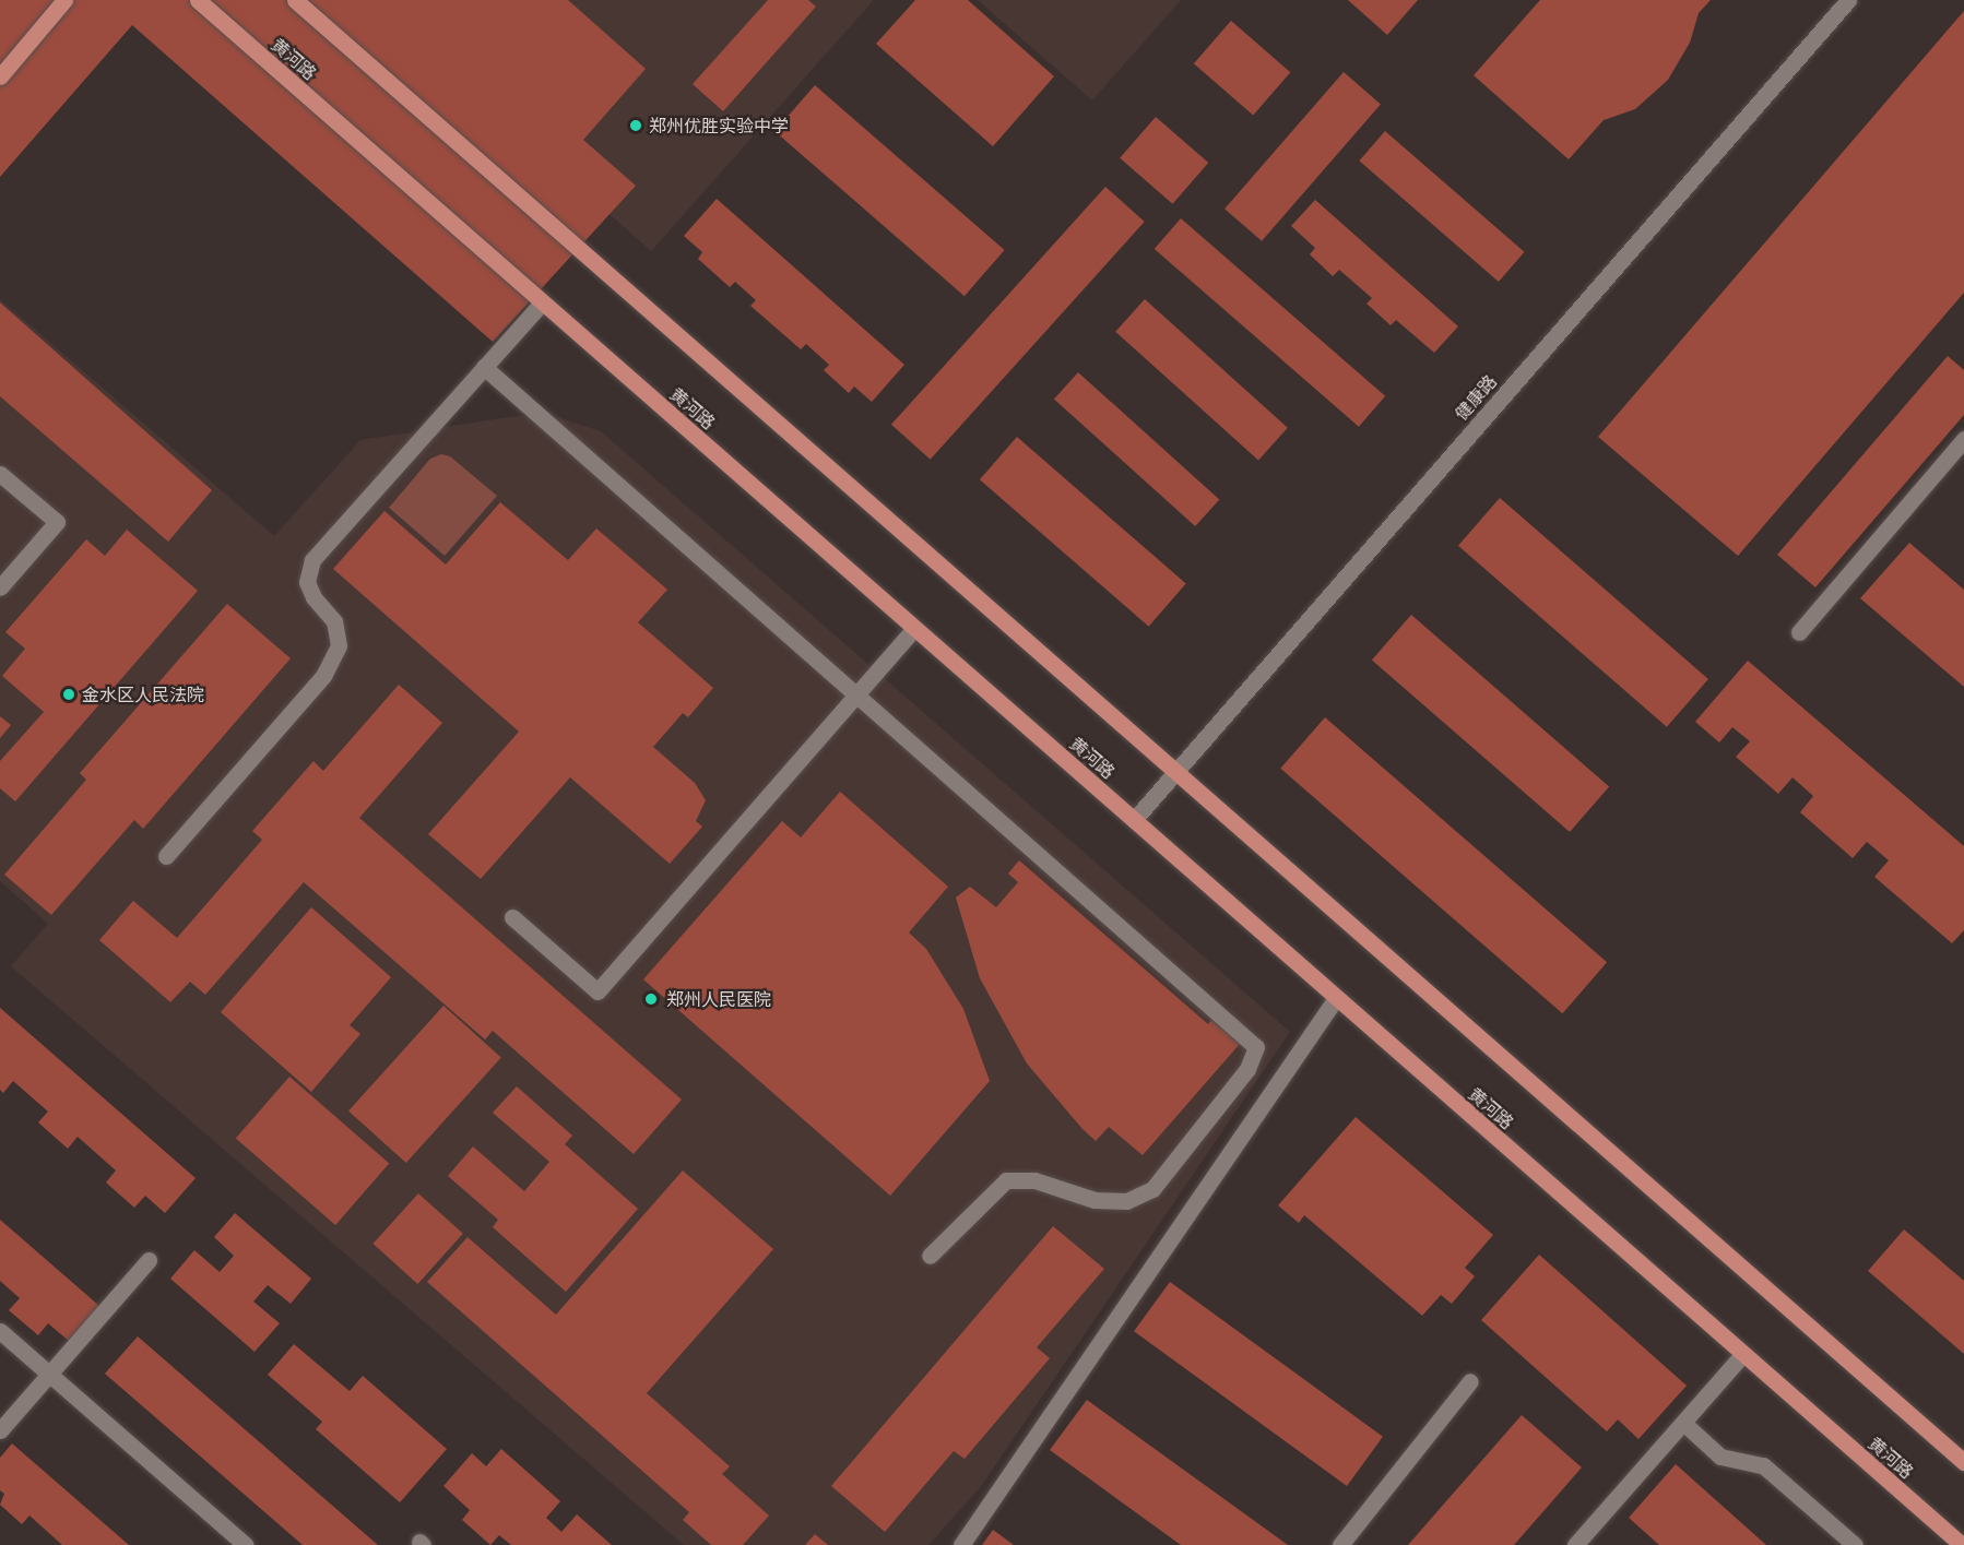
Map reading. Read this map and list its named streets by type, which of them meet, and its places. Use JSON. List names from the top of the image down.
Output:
{
  "streets": {
    "main road": ["黄河路"],
    "street": ["健康路"]
  },
  "crossings": [
    ["黄河路", "健康路"]
  ],
  "places": ["郑州优胜实验中学", "金水区人民法院", "郑州人民医院"]
}
